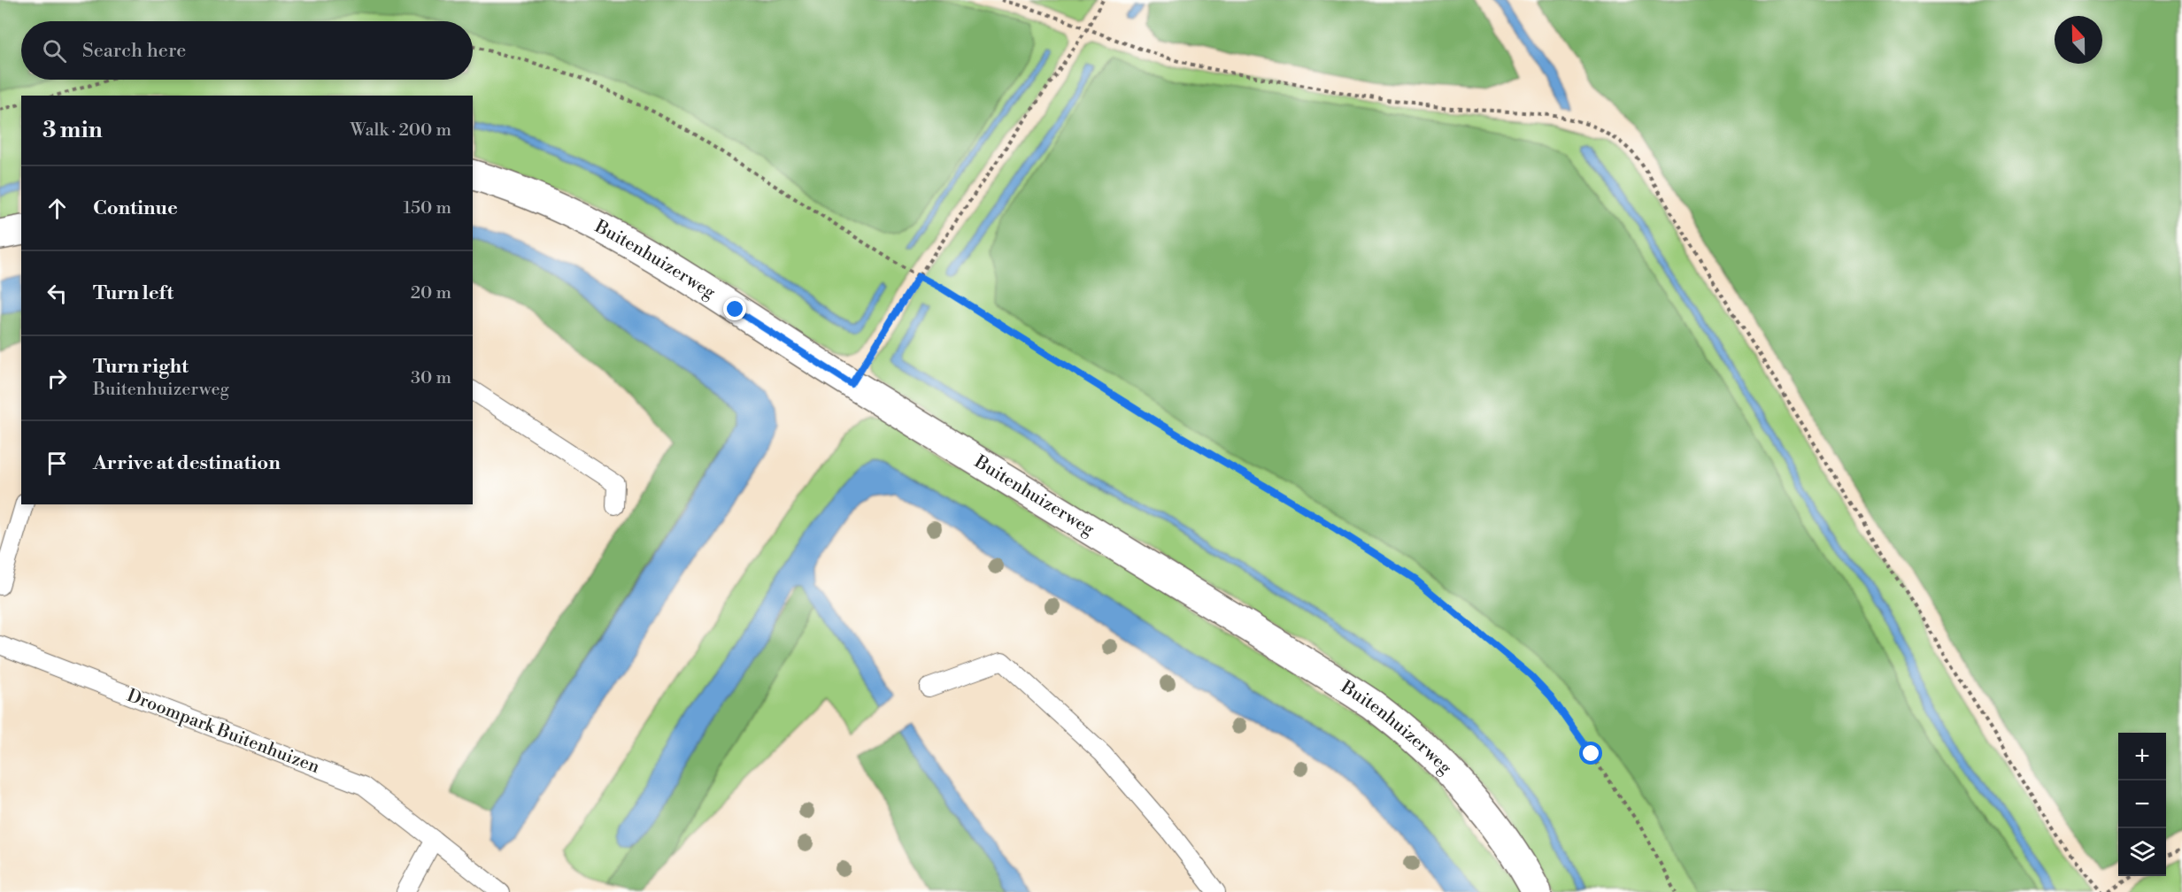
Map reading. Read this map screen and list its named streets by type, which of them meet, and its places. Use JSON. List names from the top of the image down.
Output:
{
  "streets": {
    "street": ["Buitenhuizerweg"],
    "lane": ["Droompark Buitenhuizen"]
  },
  "north": "top",
  "page": {
    "search": "Search here",
    "heading": ["3 min", "Walk · 200 m"],
    "list": [
      ["Continue", "150 m"],
      ["Turn left", "20 m"],
      ["Turn right", "Buitenhuizerweg", "30 m"],
      "Arrive at destination"
    ],
    "map_buttons": ["+", "−"]
  }
}
